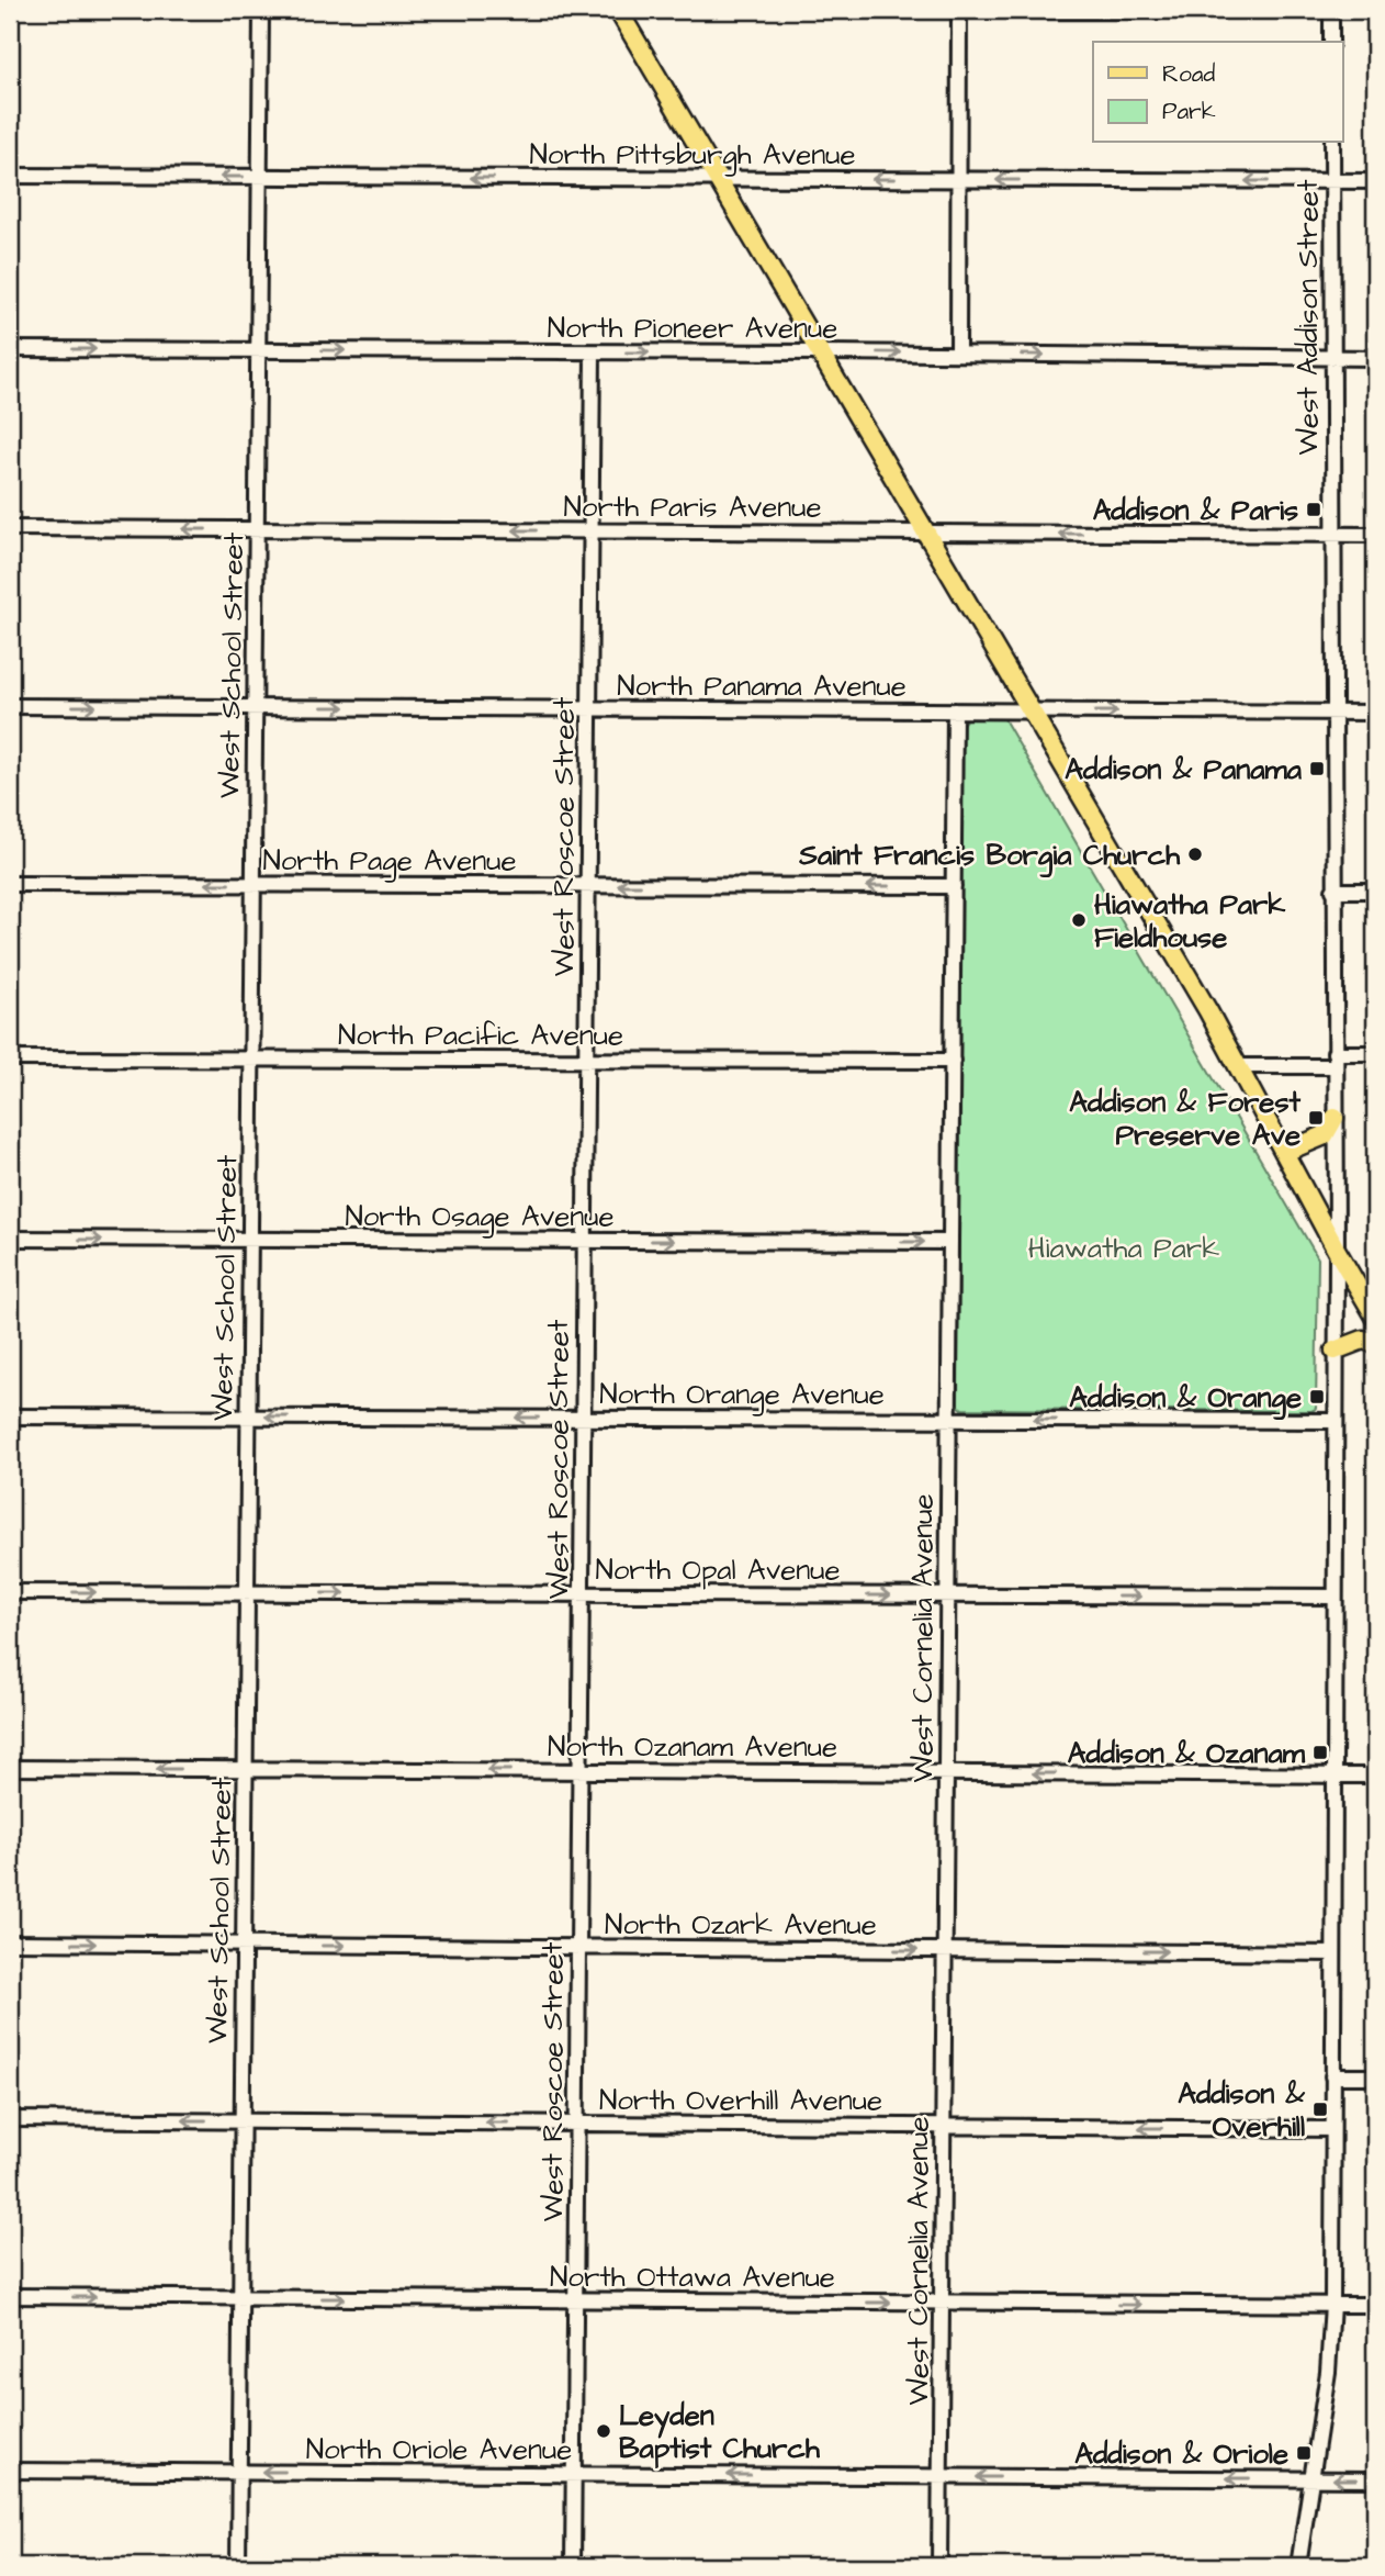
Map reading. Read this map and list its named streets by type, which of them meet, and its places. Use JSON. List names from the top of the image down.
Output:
{
  "streets": {
    "street": [
      "North Pittsburgh Avenue",
      "West Addison Street",
      "North Pioneer Avenue",
      "North Paris Avenue",
      "West School Street",
      "North Panama Avenue",
      "West Roscoe Street",
      "North Page Avenue",
      "North Pacific Avenue",
      "North Osage Avenue",
      "North Orange Avenue",
      "North Opal Avenue",
      "West Cornelia Avenue",
      "North Ozanam Avenue",
      "North Ozark Avenue",
      "North Overhill Avenue",
      "North Ottawa Avenue",
      "North Oriole Avenue"
    ]
  },
  "crossings": [
    ["North Pittsburgh Avenue", "West Addison Street"],
    ["North Pittsburgh Avenue", "West School Street"],
    ["West Addison Street", "North Pioneer Avenue"],
    ["West Addison Street", "North Paris Avenue"],
    ["West Addison Street", "North Panama Avenue"],
    ["West Addison Street", "North Orange Avenue"],
    ["West Addison Street", "North Opal Avenue"],
    ["West Addison Street", "North Ozanam Avenue"],
    ["West Addison Street", "North Ozark Avenue"],
    ["West Addison Street", "North Overhill Avenue"],
    ["West Addison Street", "North Ottawa Avenue"],
    ["West Addison Street", "North Oriole Avenue"],
    ["North Pioneer Avenue", "West School Street"],
    ["North Pioneer Avenue", "West Roscoe Street"],
    ["North Paris Avenue", "West School Street"],
    ["North Paris Avenue", "West Roscoe Street"],
    ["West School Street", "North Panama Avenue"],
    ["West School Street", "North Page Avenue"],
    ["West School Street", "North Pacific Avenue"],
    ["West School Street", "North Osage Avenue"],
    ["West School Street", "North Orange Avenue"],
    ["West School Street", "North Opal Avenue"],
    ["West School Street", "North Ozanam Avenue"],
    ["West School Street", "North Ozark Avenue"],
    ["West School Street", "North Overhill Avenue"],
    ["West School Street", "North Ottawa Avenue"],
    ["West School Street", "North Oriole Avenue"],
    ["North Panama Avenue", "West Roscoe Street"],
    ["North Panama Avenue", "West Cornelia Avenue"],
    ["West Roscoe Street", "North Page Avenue"],
    ["West Roscoe Street", "North Pacific Avenue"],
    ["West Roscoe Street", "North Osage Avenue"],
    ["West Roscoe Street", "North Orange Avenue"],
    ["West Roscoe Street", "North Opal Avenue"],
    ["West Roscoe Street", "North Ozanam Avenue"],
    ["West Roscoe Street", "North Ozark Avenue"],
    ["West Roscoe Street", "North Overhill Avenue"],
    ["West Roscoe Street", "North Ottawa Avenue"],
    ["West Roscoe Street", "North Oriole Avenue"],
    ["North Page Avenue", "West Cornelia Avenue"],
    ["North Pacific Avenue", "West Cornelia Avenue"],
    ["North Osage Avenue", "West Cornelia Avenue"],
    ["North Orange Avenue", "West Cornelia Avenue"],
    ["North Opal Avenue", "West Cornelia Avenue"],
    ["West Cornelia Avenue", "North Ozanam Avenue"],
    ["West Cornelia Avenue", "North Ozark Avenue"],
    ["West Cornelia Avenue", "North Overhill Avenue"],
    ["West Cornelia Avenue", "North Ottawa Avenue"],
    ["West Cornelia Avenue", "North Oriole Avenue"]
  ],
  "one_way": [
    "North Pittsburgh Avenue",
    "North Pioneer Avenue",
    "North Paris Avenue",
    "North Panama Avenue",
    "North Page Avenue",
    "North Osage Avenue",
    "North Orange Avenue",
    "North Opal Avenue",
    "North Ozanam Avenue",
    "North Ozark Avenue",
    "North Overhill Avenue",
    "North Ottawa Avenue",
    "North Oriole Avenue"
  ],
  "parks": ["Hiawatha Park"],
  "places": {
    "transit": [
      "Addison & Paris",
      "Addison & Panama",
      "Addison & Forest Preserve Ave",
      "Addison & Orange",
      "Addison & Ozanam",
      "Addison & Overhill",
      "Addison & Oriole"
    ],
    "other": ["Saint Francis Borgia Church", "Hiawatha Park Fieldhouse", "Leyden Baptist Church"]
  },
  "legend": ["Road", "Park"]
}
